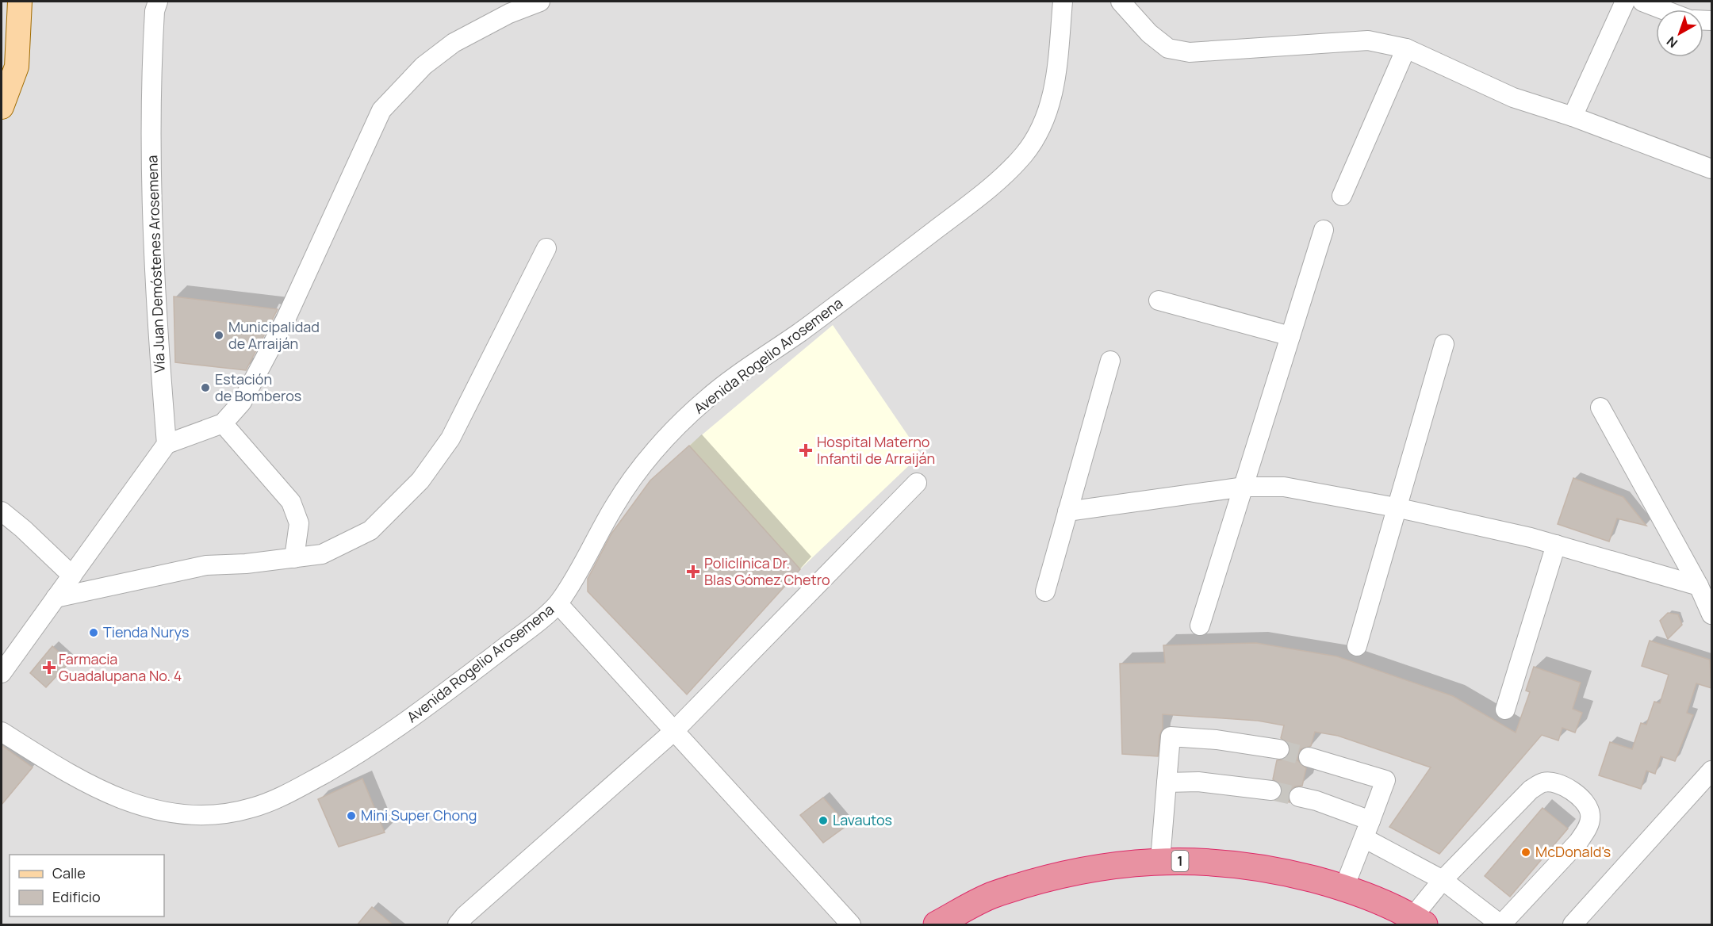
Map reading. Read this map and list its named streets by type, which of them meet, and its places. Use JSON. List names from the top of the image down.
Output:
{
  "streets": {
    "highway": ["1"],
    "street": ["Vía Juan Demóstenes Arosemena", "Avenida Rogelio Arosemena"]
  },
  "places": {
    "other": [
      "Municipalidad de Arraiján",
      "Estación de Bomberos",
      "Tienda Nurys",
      "Mini Super Chong",
      "Lavautos",
      "McDonald's"
    ],
    "health": ["Hospital Materno Infantil de Arraiján", "Policlínica Dr. Blas Gómez Chetro", "Farmacia Guadalupana No. 4"]
  },
  "legend": ["Calle", "Edificio"],
  "north": "bottom left"
}
